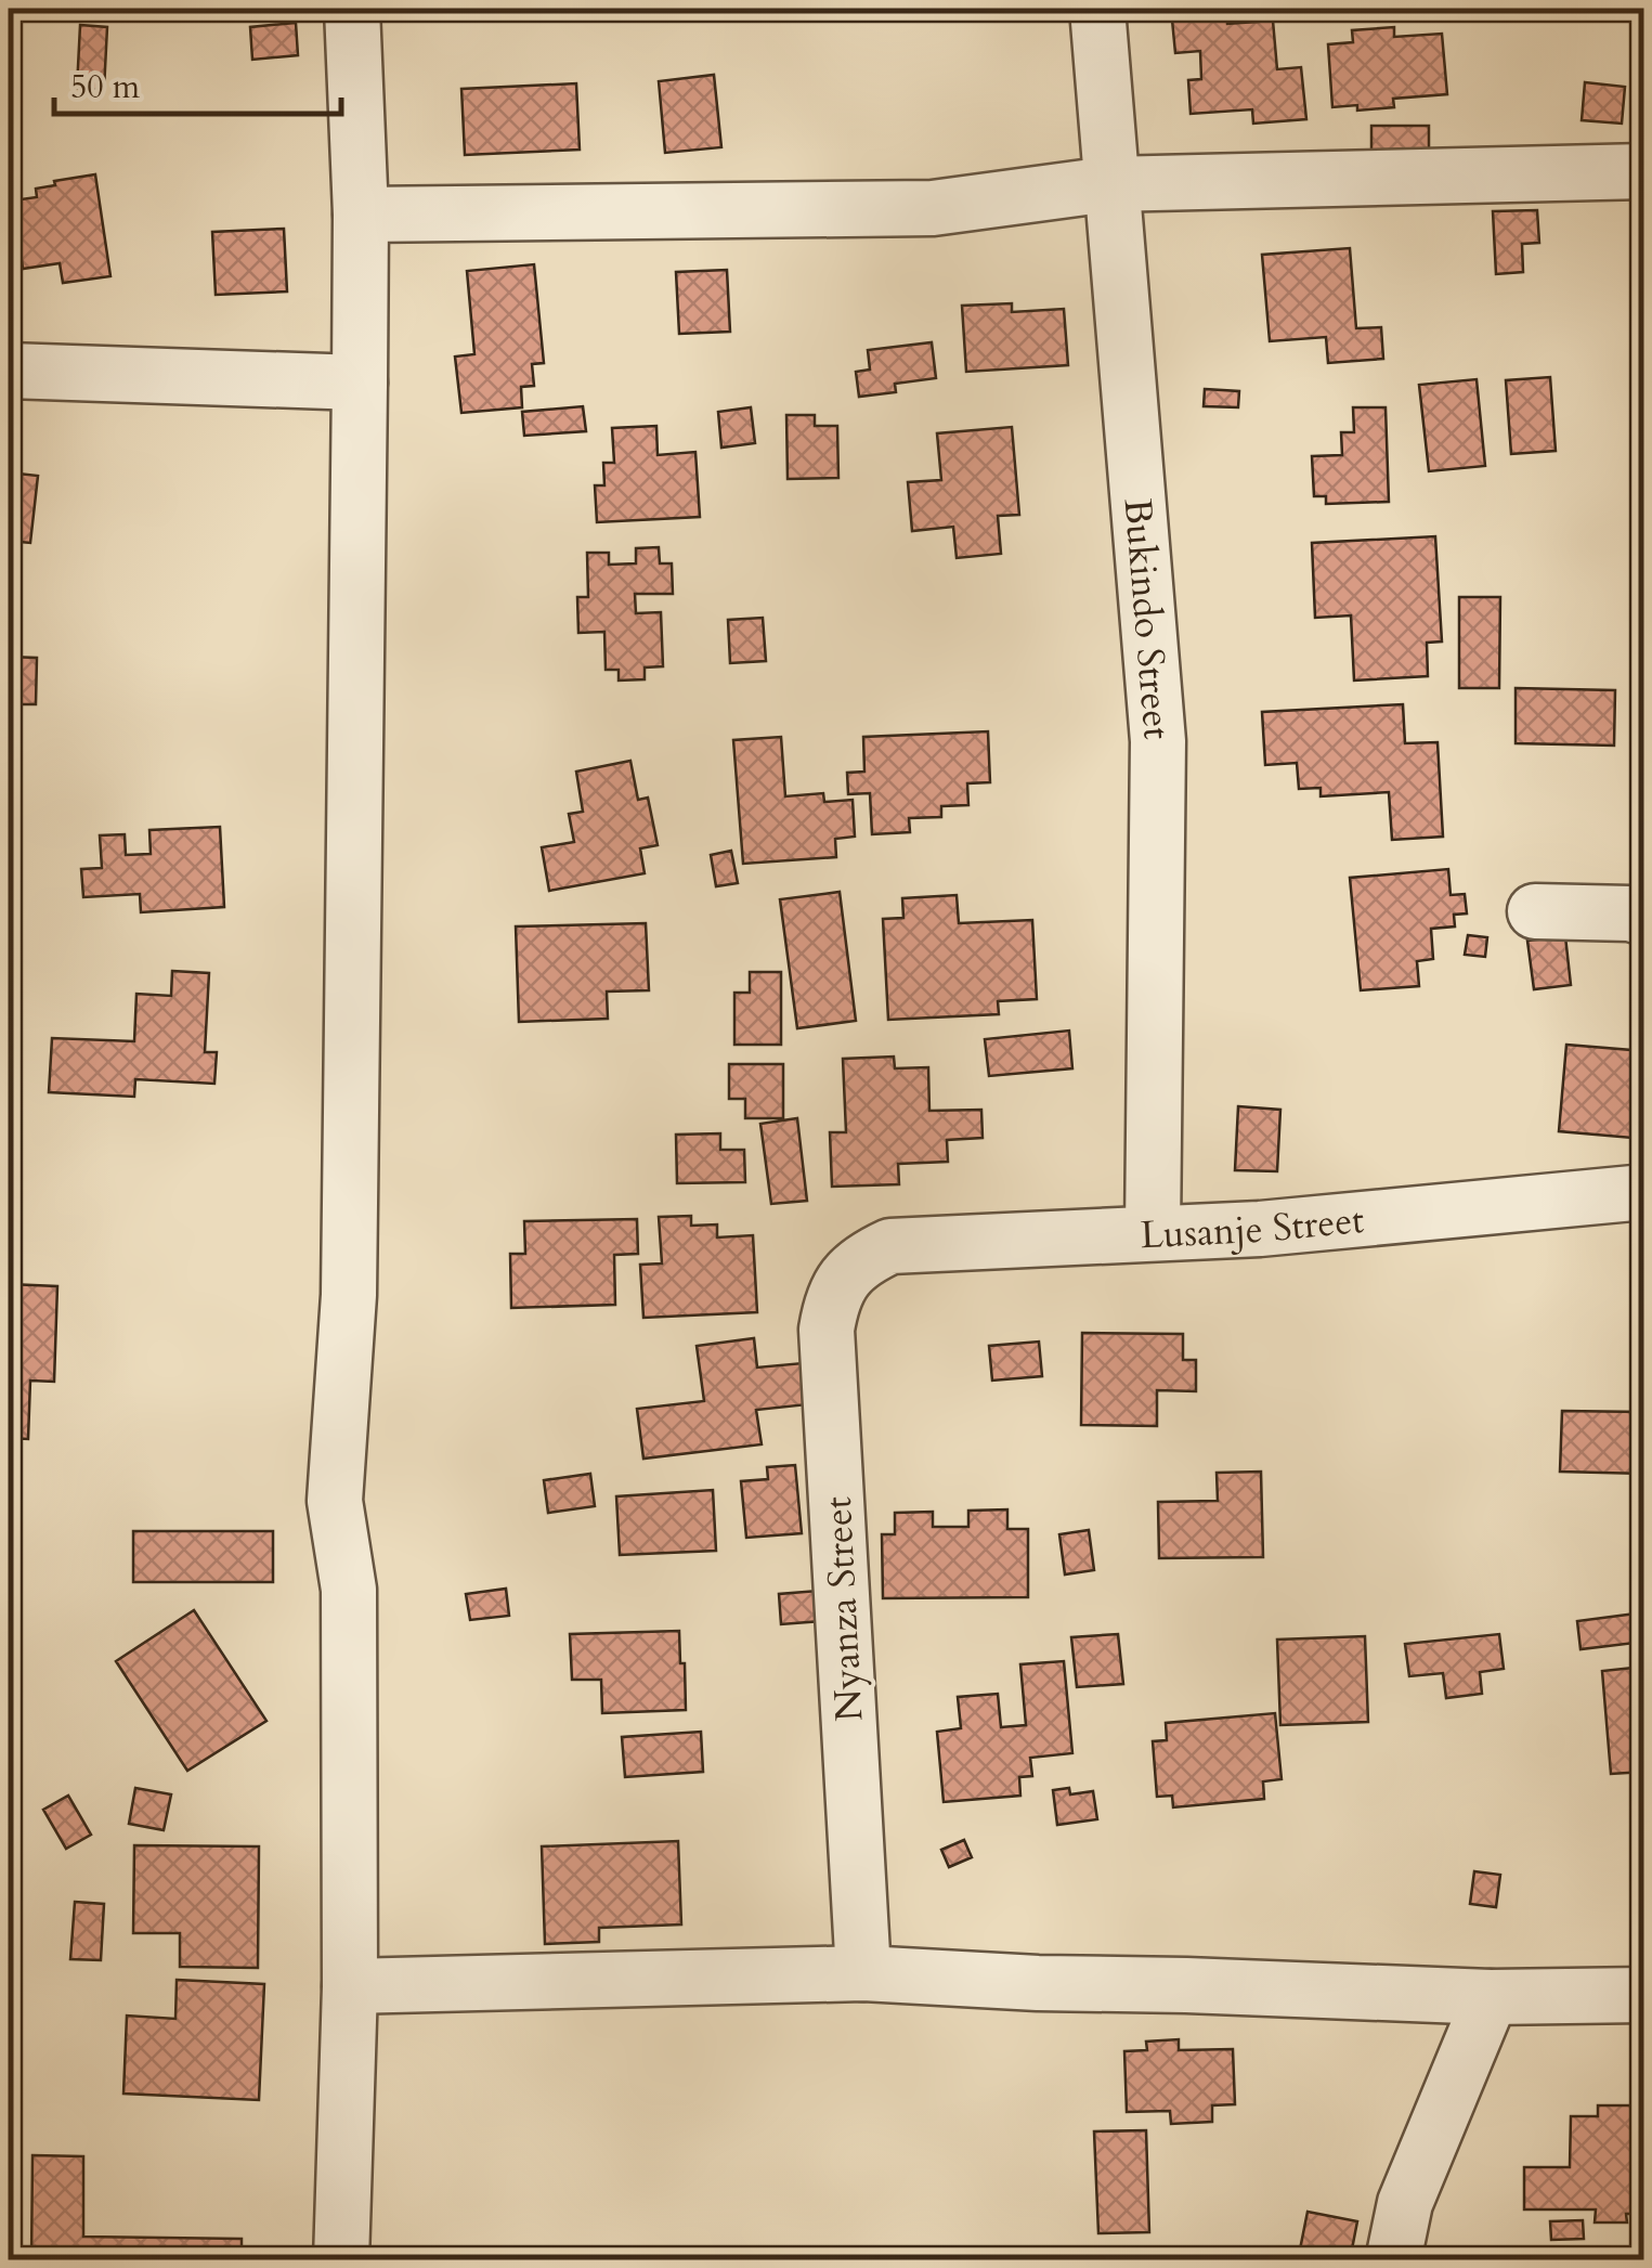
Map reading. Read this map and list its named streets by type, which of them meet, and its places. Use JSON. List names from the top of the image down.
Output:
{
  "streets": {
    "street": ["Bukindo Street", "Lusanje Street", "Nyanza Street"]
  },
  "crossings": [
    ["Bukindo Street", "Lusanje Street"],
    ["Lusanje Street", "Nyanza Street"]
  ],
  "scale_bar": "50 m"
}
